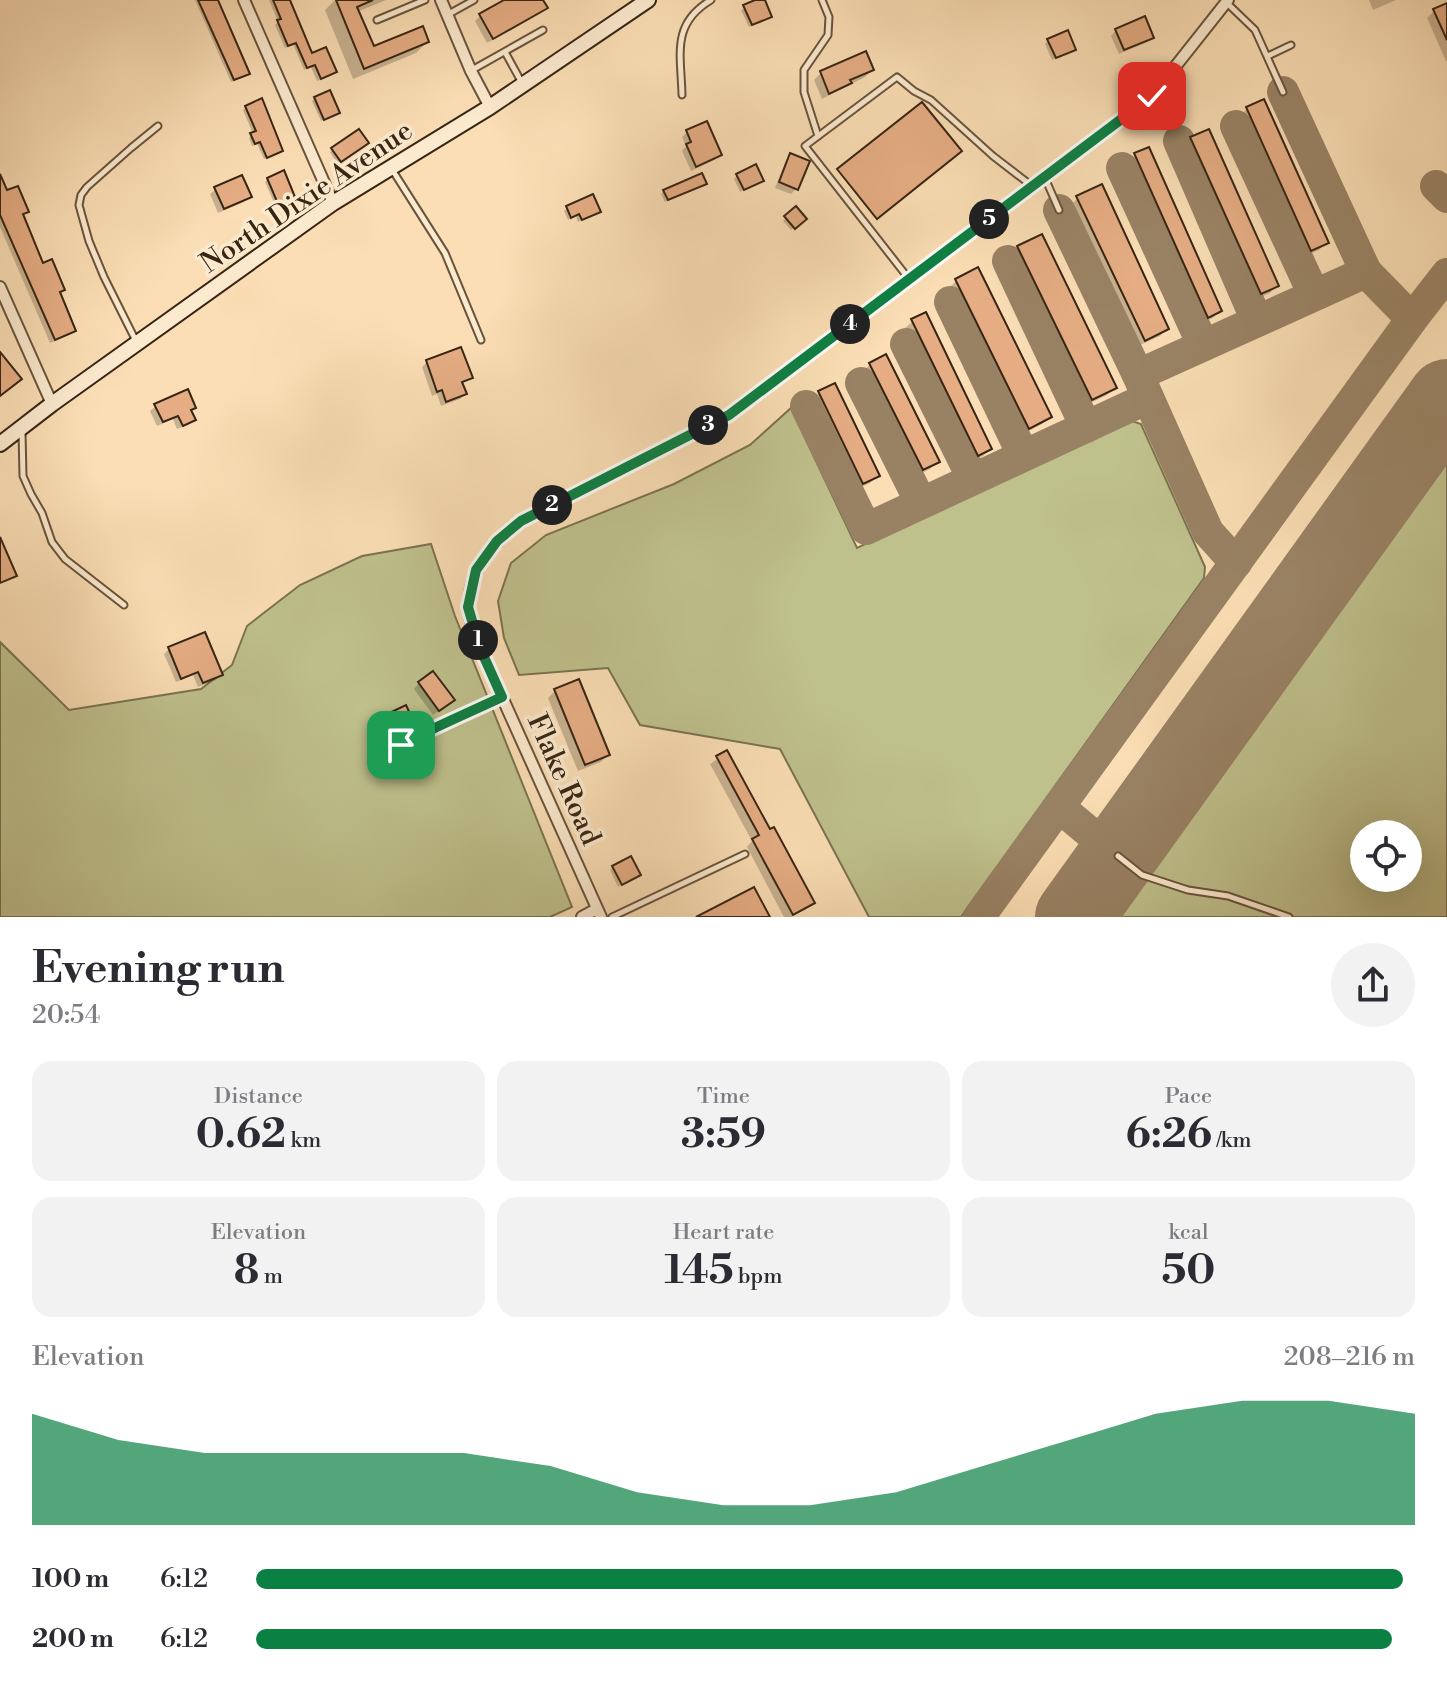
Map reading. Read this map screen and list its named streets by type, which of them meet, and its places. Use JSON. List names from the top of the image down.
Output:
{
  "streets": {
    "street": ["North Dixie Avenue", "Flake Road"]
  },
  "page": {
    "pins": [
      "5",
      "4",
      "3",
      "2",
      "1"
    ],
    "heading": ["Evening run", "20:54"],
    "stats": [
      ["Distance", "0.62 km"],
      ["Time", "3:59"],
      ["Pace", "6:26 /km"],
      ["Elevation", "8 m"],
      ["Heart rate", "145 bpm"],
      ["kcal", "50"]
    ],
    "chart": ["Elevation", "208–216 m"],
    "list": [
      {
        "name": "100 m",
        "note": "6:12"
      },
      {
        "name": "200 m",
        "note": "6:12"
      }
    ]
  }
}
